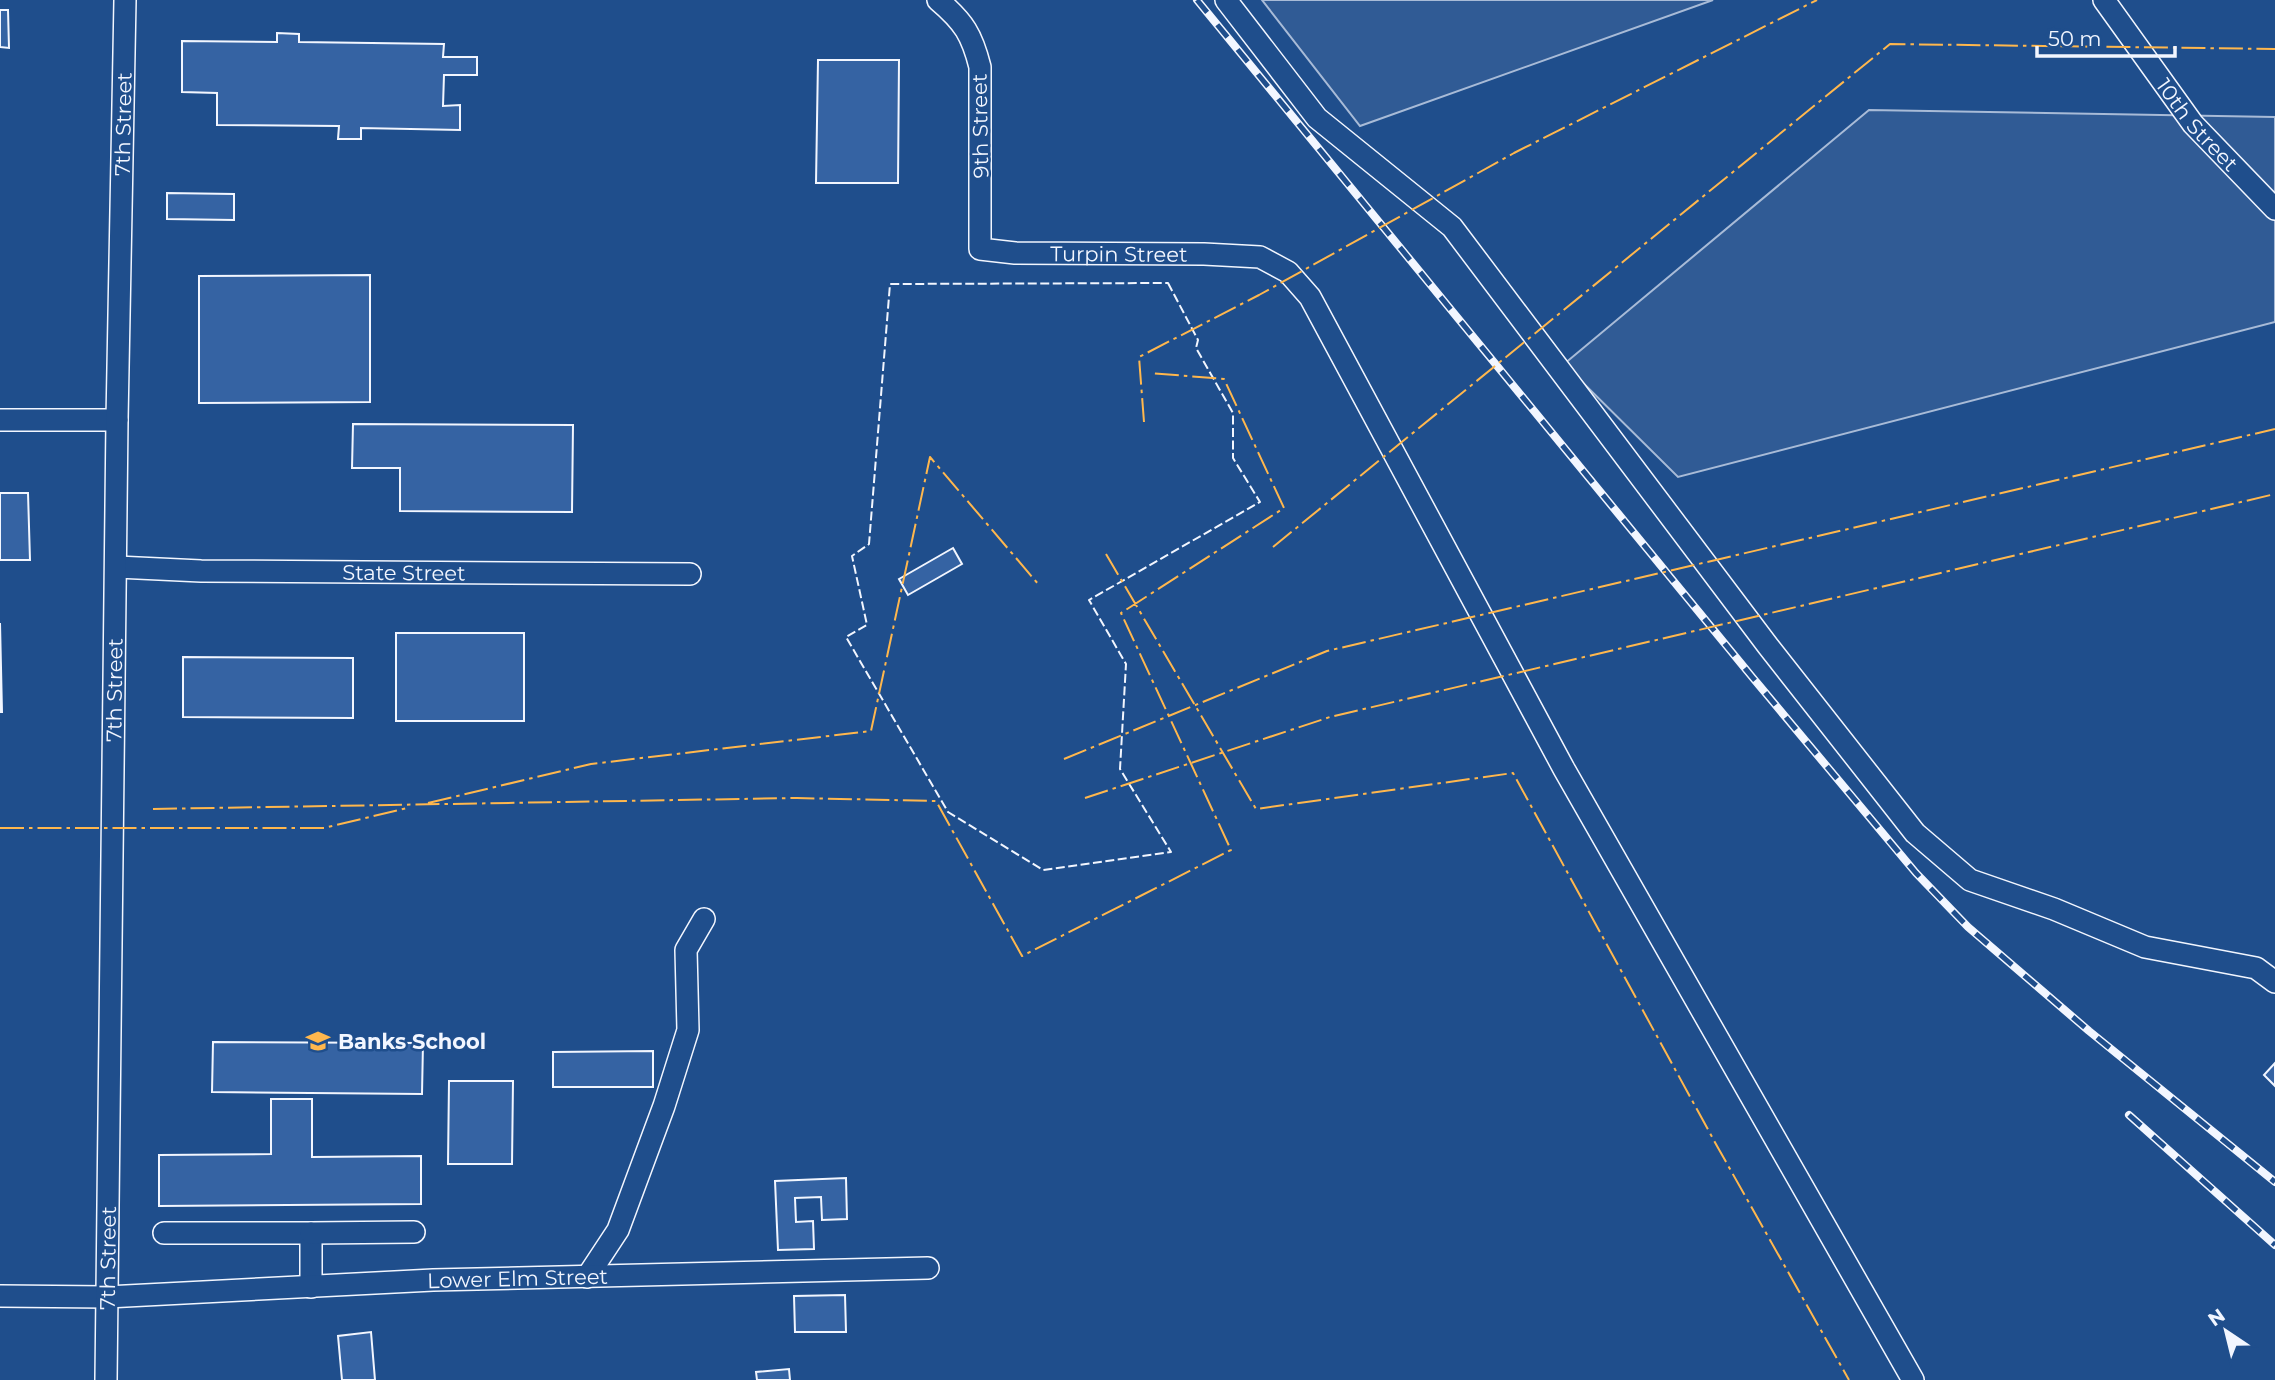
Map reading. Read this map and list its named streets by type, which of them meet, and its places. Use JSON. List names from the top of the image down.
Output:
{
  "streets": {
    "street": [
      "7th Street",
      "10th Street",
      "9th Street",
      "Turpin Street",
      "State Street",
      "Lower Elm Street"
    ]
  },
  "crossings": [
    ["7th Street", "State Street"],
    ["7th Street", "Lower Elm Street"],
    ["9th Street", "Turpin Street"]
  ],
  "places": {
    "school or university": ["Banks School"]
  },
  "scale_bar": "50 m",
  "north": "top left"
}
